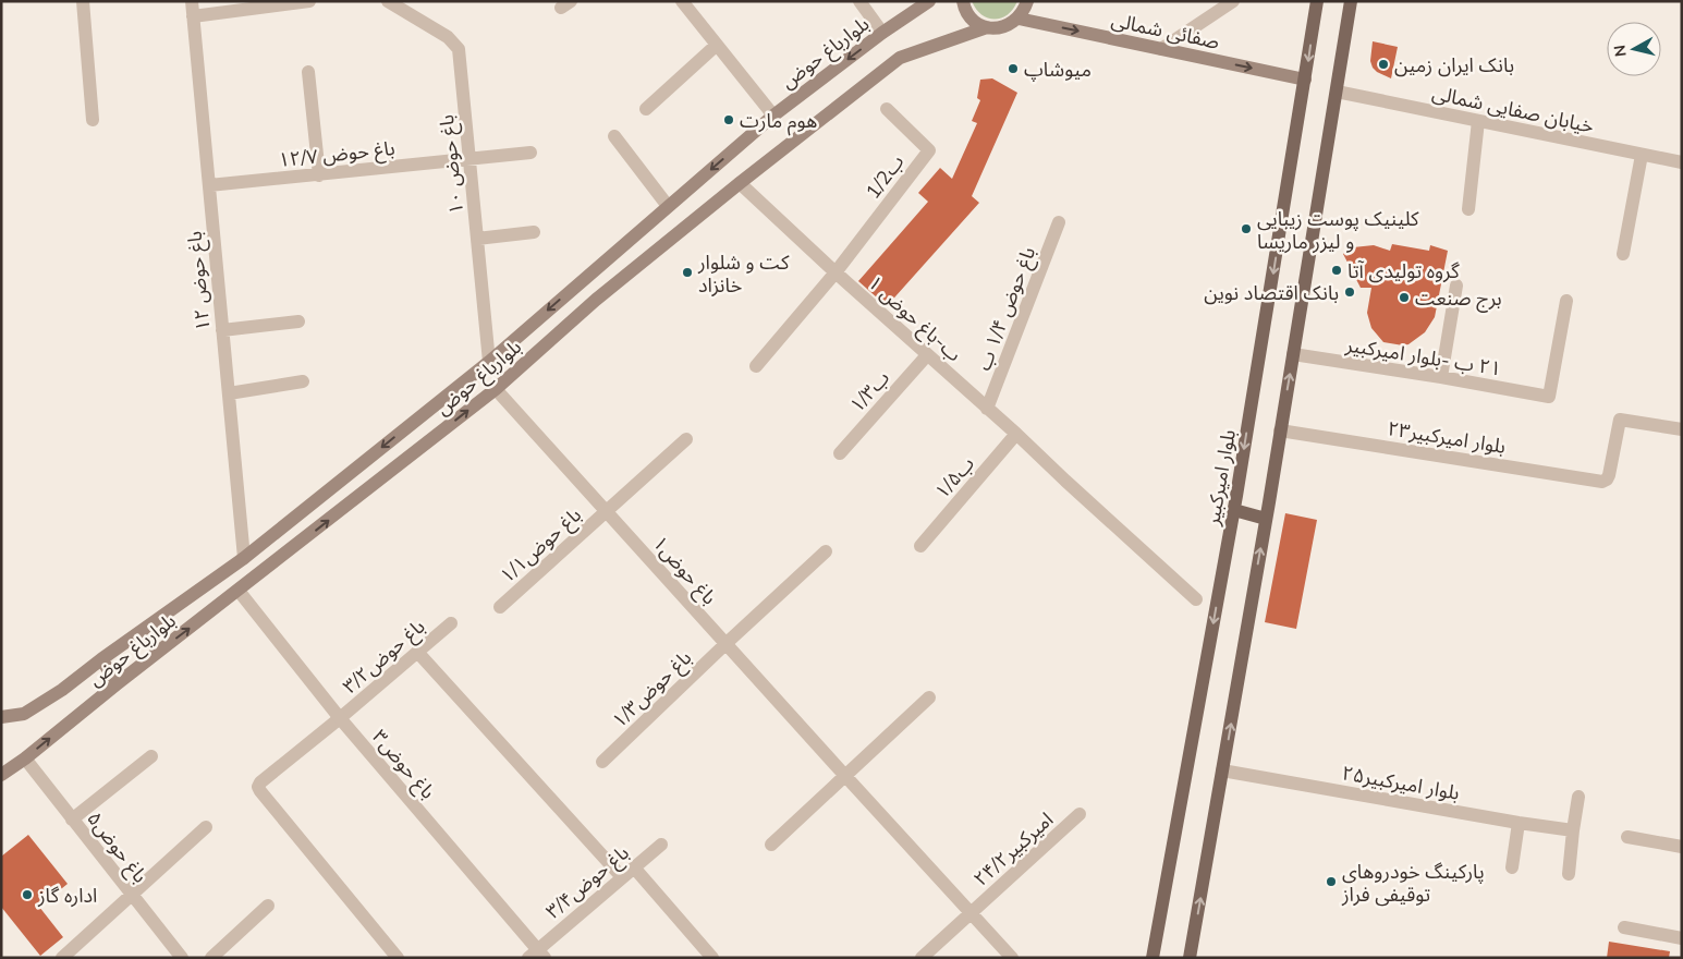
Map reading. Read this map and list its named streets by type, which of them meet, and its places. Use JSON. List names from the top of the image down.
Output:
{
  "streets": {
    "main road": ["صفائی شمالی", "بلوارباغ حوض", "بلوار امیرکبیر"],
    "street": [
      "خیابان صفایی شمالی",
      "۱۲/۷ باغ حوض",
      "۱۰ باغ حوض",
      "1/2ب",
      "۱۲ باغ حوض",
      "باغ حوض ۱/۴ ب",
      "۱ ب-باغ حوض",
      "٢١ ب -بلوار امیرکبیر",
      "ب۱/۳",
      "۲۳بلوار امیرکبیر",
      "ب۱/۵",
      "باغ حوض۱/۱",
      "باغ حوض۱",
      "باغ حوض۳/۲",
      "باغ حوض۱/۳",
      "باغ حوض۳",
      "بلوار امیرکبیر۲۵",
      "باغ حوض۵",
      "امیرکبیر۲۴/۲",
      "باغ حوض۳/۴"
    ]
  },
  "crossings": [
    ["صفائی شمالی", "بلوارباغ حوض"],
    ["صفائی شمالی", "بلوار امیرکبیر"],
    ["بلوارباغ حوض", "۱۰ باغ حوض"],
    ["بلوارباغ حوض", "۱۲ باغ حوض"],
    ["بلوارباغ حوض", "۱ ب-باغ حوض"],
    ["بلوارباغ حوض", "باغ حوض۱"],
    ["بلوارباغ حوض", "باغ حوض۳"],
    ["بلوارباغ حوض", "باغ حوض۵"],
    ["۱۲/۷ باغ حوض", "۱۰ باغ حوض"],
    ["۱۲/۷ باغ حوض", "۱۲ باغ حوض"],
    ["1/2ب", "۱ ب-باغ حوض"],
    ["باغ حوض ۱/۴ ب", "۱ ب-باغ حوض"],
    ["۱ ب-باغ حوض", "ب۱/۳"],
    ["۱ ب-باغ حوض", "ب۱/۵"],
    ["باغ حوض۱/۱", "باغ حوض۱"],
    ["باغ حوض۱", "باغ حوض۱/۳"],
    ["باغ حوض۱", "امیرکبیر۲۴/۲"],
    ["باغ حوض۳/۲", "باغ حوض۳"],
    ["باغ حوض۳", "باغ حوض۳/۴"]
  ],
  "one_way": ["صفائی شمالی"],
  "places": [
    "بانک ایران زمین",
    "میوشاپ",
    "هوم مارت",
    "کلینیک پوست زیبایی و لیزر ماریسا",
    "گروه تولیدی آتا",
    "کت و شلوار خانزاد",
    "بانک اقتصاد نوین",
    "برج صنعت",
    "پارکینگ خودروهای توقیفی فراز",
    "اداره گاز"
  ],
  "north": "left"
}
